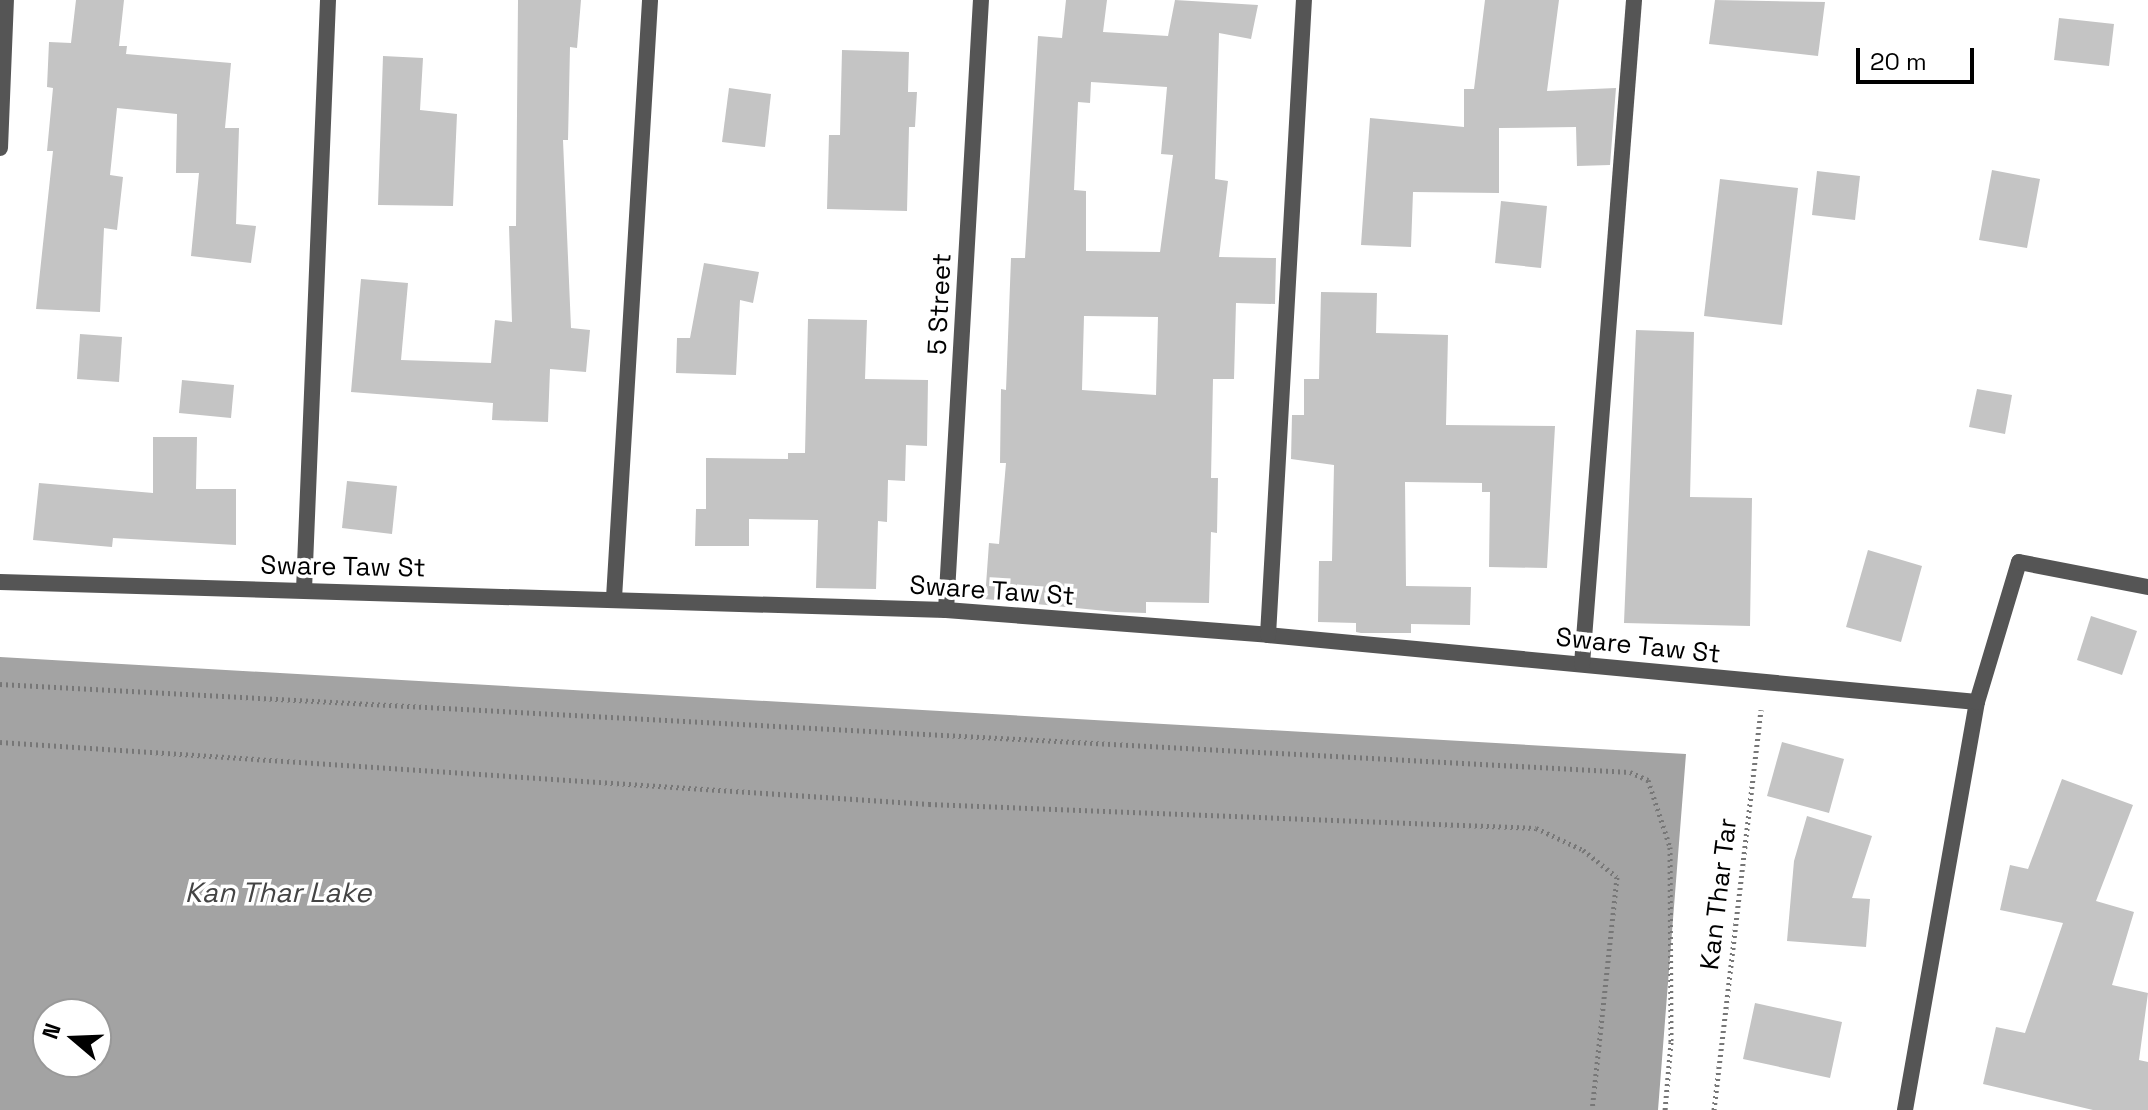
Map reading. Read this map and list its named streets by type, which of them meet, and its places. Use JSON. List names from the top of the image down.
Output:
{
  "streets": {
    "street": ["5 Street", "Sware Taw St"],
    "path": ["Kan Thar Tar"]
  },
  "crossings": [
    ["5 Street", "Sware Taw St"],
    ["Sware Taw St", "Kan Thar Tar"]
  ],
  "water": ["Kan Thar Lake"],
  "scale_bar": "20 m",
  "north": "left"
}
